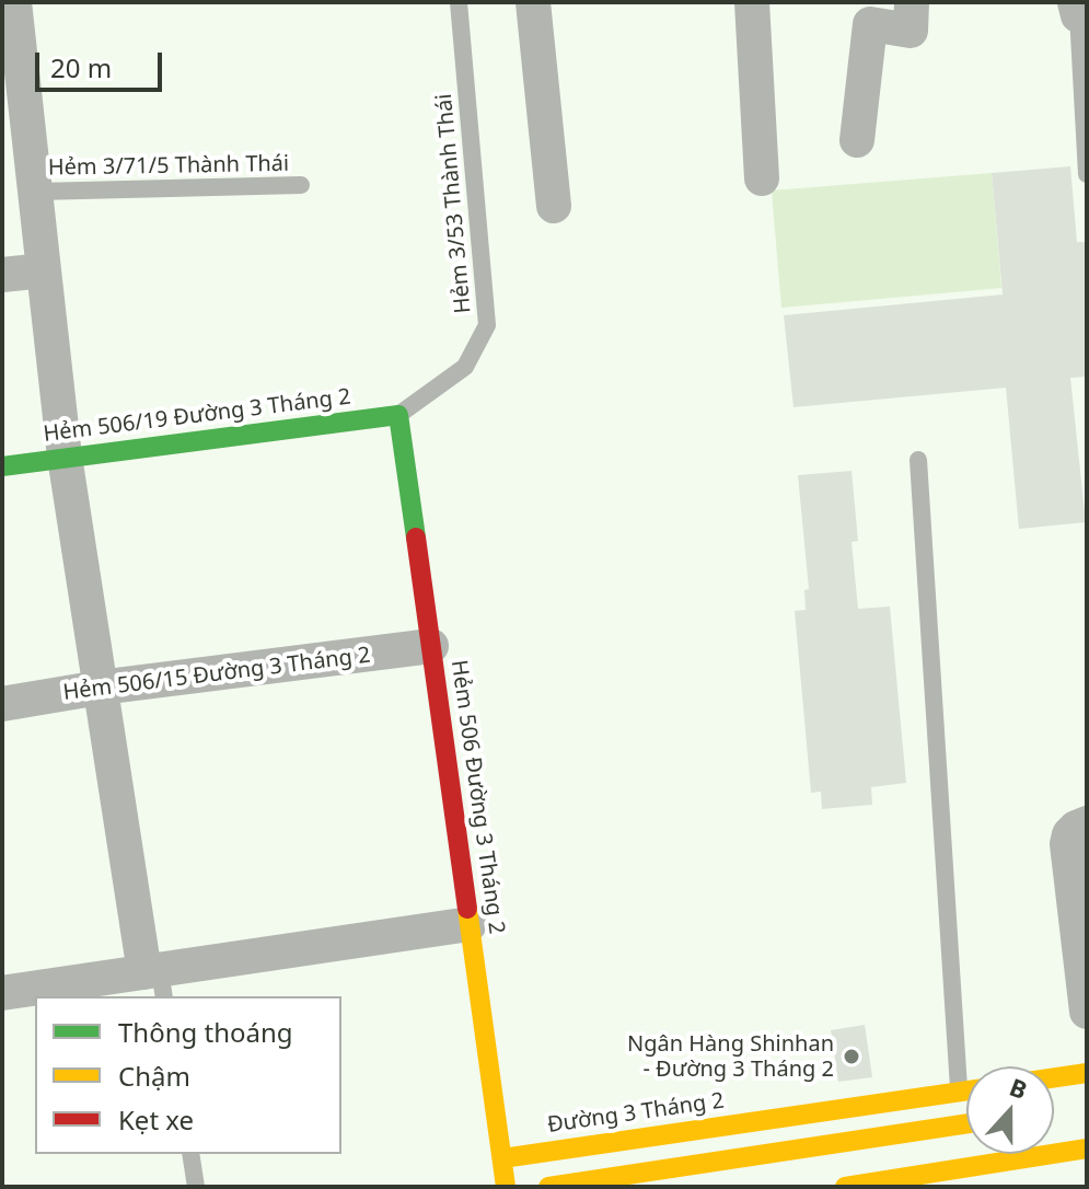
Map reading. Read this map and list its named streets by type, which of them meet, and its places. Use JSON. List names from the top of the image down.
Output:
{
  "streets": {
    "main road": ["Hẻm 506/19 Đường 3 Tháng 2", "Hẻm 506 Đường 3 Tháng 2", "Đường 3 Tháng 2"],
    "street": ["Hẻm 506/15 Đường 3 Tháng 2"],
    "lane": ["Hẻm 3/71/5 Thành Thái", "Hẻm 3/53 Thành Thái"]
  },
  "crossings": [
    ["Hẻm 3/53 Thành Thái", "Hẻm 506/19 Đường 3 Tháng 2"],
    ["Hẻm 3/53 Thành Thái", "Hẻm 506 Đường 3 Tháng 2"],
    ["Hẻm 506/19 Đường 3 Tháng 2", "Hẻm 506 Đường 3 Tháng 2"],
    ["Hẻm 506/15 Đường 3 Tháng 2", "Hẻm 506 Đường 3 Tháng 2"],
    ["Hẻm 506 Đường 3 Tháng 2", "Đường 3 Tháng 2"]
  ],
  "places": ["Ngân Hàng Shinhan - Đường 3 Tháng 2"],
  "legend": ["Thông thoáng", "Chậm", "Kẹt xe"],
  "scale_bar": "20 m",
  "north": "top"
}
